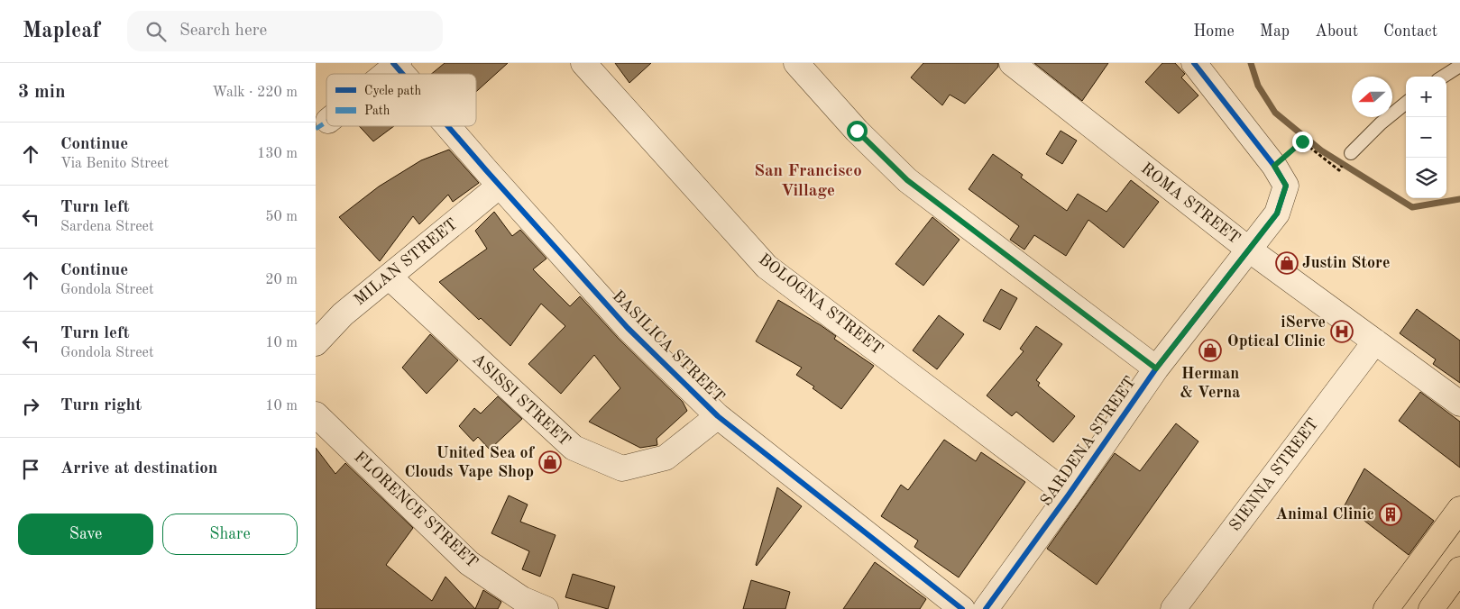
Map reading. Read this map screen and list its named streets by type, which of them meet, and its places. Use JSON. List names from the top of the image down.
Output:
{
  "streets": {
    "street": [
      "ROMA STREET",
      "MILAN STREET",
      "BOLOGNA STREET",
      "BASILICA STREET",
      "ASISSI STREET",
      "SARDENA STREET",
      "SIENNA STREET",
      "FLORENCE STREET"
    ]
  },
  "crossings": [
    ["ROMA STREET", "SARDENA STREET"],
    ["ROMA STREET", "SIENNA STREET"],
    ["MILAN STREET", "BASILICA STREET"],
    ["MILAN STREET", "ASISSI STREET"],
    ["BOLOGNA STREET", "SARDENA STREET"],
    ["BASILICA STREET", "ASISSI STREET"]
  ],
  "districts": ["San Francisco Village"],
  "places": {
    "shop": ["Justin Store", "Herman & Verna", "United Sea of Clouds Vape Shop"],
    "hospital": ["iServe Optical Clinic"],
    "building": ["Animal Clinic"]
  },
  "legend": ["Cycle path", "Path"],
  "north": "left",
  "page": {
    "header": "Mapleaf",
    "search": "Search here",
    "nav": [
      "Home",
      "Map",
      "About",
      "Contact"
    ],
    "heading": ["3 min", "Walk · 220 m"],
    "map_buttons": ["+", "−"],
    "list": [
      ["Continue", "Via Benito Street", "130 m"],
      ["Turn left", "Sardena Street", "50 m"],
      ["Continue", "Gondola Street", "20 m"],
      ["Turn left", "Gondola Street", "10 m"],
      ["Turn right", "10 m"],
      "Arrive at destination"
    ],
    "buttons": ["Save", "Share"]
  }
}
